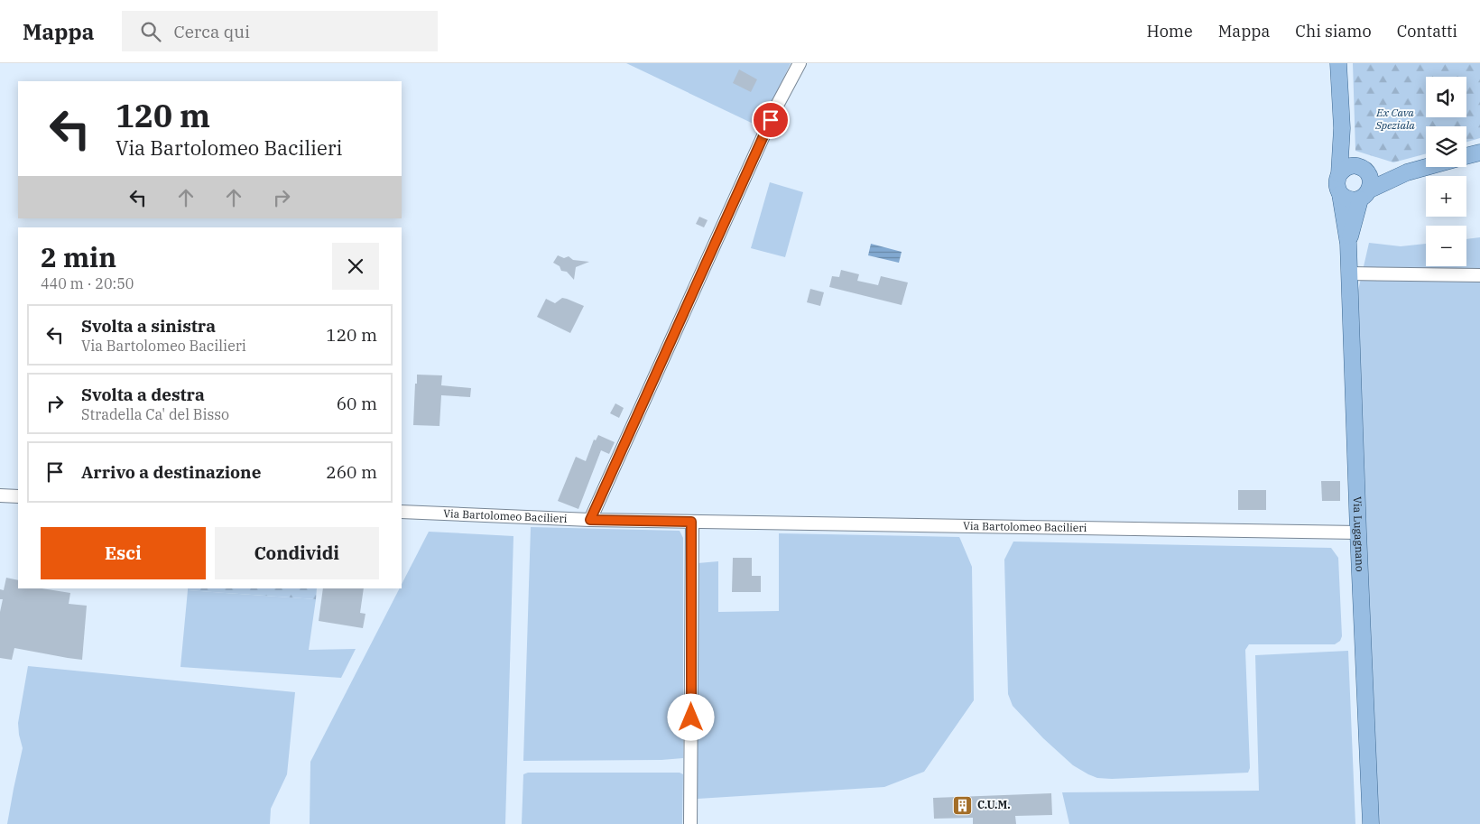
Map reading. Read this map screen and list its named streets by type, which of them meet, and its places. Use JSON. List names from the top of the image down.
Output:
{
  "streets": {
    "main road": ["Via Lugagnano"],
    "street": ["Via Bartolomeo Bacilieri"]
  },
  "crossings": [
    ["Via Bartolomeo Bacilieri", "Via Lugagnano"]
  ],
  "parks": ["Ex Cava Speziala"],
  "places": {
    "building": ["C.U.M."]
  },
  "page": {
    "header": "Mappa",
    "search": "Cerca qui",
    "nav": [
      "Home",
      "Mappa",
      "Chi siamo",
      "Contatti"
    ],
    "map_buttons": ["+", "−"],
    "turn": ["120 m", "Via Bartolomeo Bacilieri"],
    "heading": ["2 min", "440 m · 20:50"],
    "list": [
      {
        "name": "Svolta a sinistra",
        "note": "Via Bartolomeo Bacilieri",
        "value": "120 m"
      },
      {
        "name": "Svolta a destra",
        "note": "Stradella Ca' del Bisso",
        "value": "60 m"
      },
      {
        "name": "Arrivo a destinazione",
        "value": "260 m"
      }
    ],
    "buttons": ["Esci", "Condividi"]
  }
}
